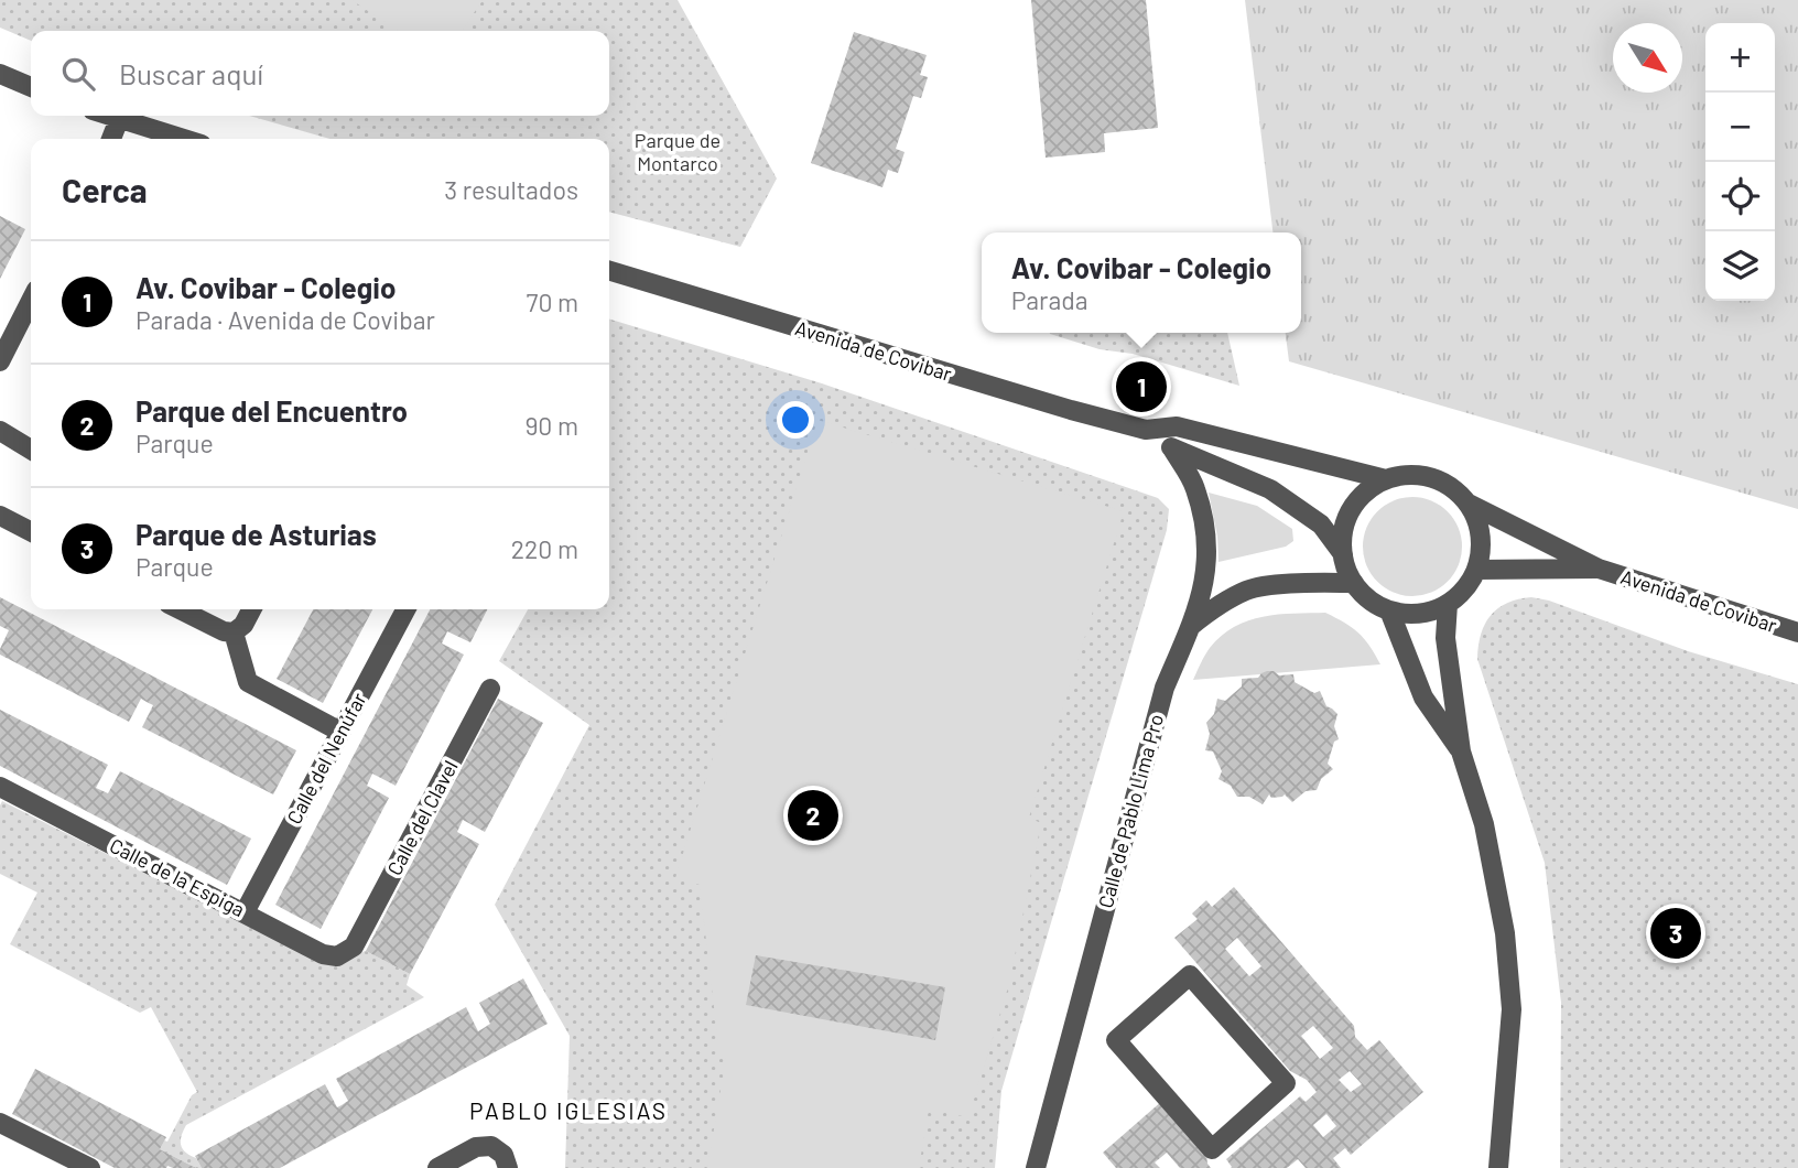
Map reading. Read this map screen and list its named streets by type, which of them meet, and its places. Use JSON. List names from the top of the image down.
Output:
{
  "streets": {
    "street": [
      "Avenida de Covibar",
      "Calle del Nenúfar",
      "Calle de Pablo Lima Pro",
      "Calle del Clavel",
      "Calle de la Espiga"
    ]
  },
  "crossings": [
    ["Avenida de Covibar", "Calle de Pablo Lima Pro"],
    ["Calle del Nenúfar", "Calle de la Espiga"],
    ["Calle del Clavel", "Calle de la Espiga"]
  ],
  "districts": ["PABLO IGLESIAS"],
  "parks": ["Parque de Montarco"],
  "north": "bottom right",
  "page": {
    "map_buttons": ["+", "−"],
    "search": "Buscar aquí",
    "heading": ["Cerca", "3 resultados"],
    "popup": ["Av. Covibar - Colegio", "Parada"],
    "list": [
      {
        "mark": "1",
        "name": "Av. Covibar - Colegio",
        "note": "Parada · Avenida de Covibar",
        "value": "70 m"
      },
      {
        "mark": "2",
        "name": "Parque del Encuentro",
        "note": "Parque",
        "value": "90 m"
      },
      {
        "mark": "3",
        "name": "Parque de Asturias",
        "note": "Parque",
        "value": "220 m"
      }
    ],
    "pins": ["1", "2", "3"]
  }
}
